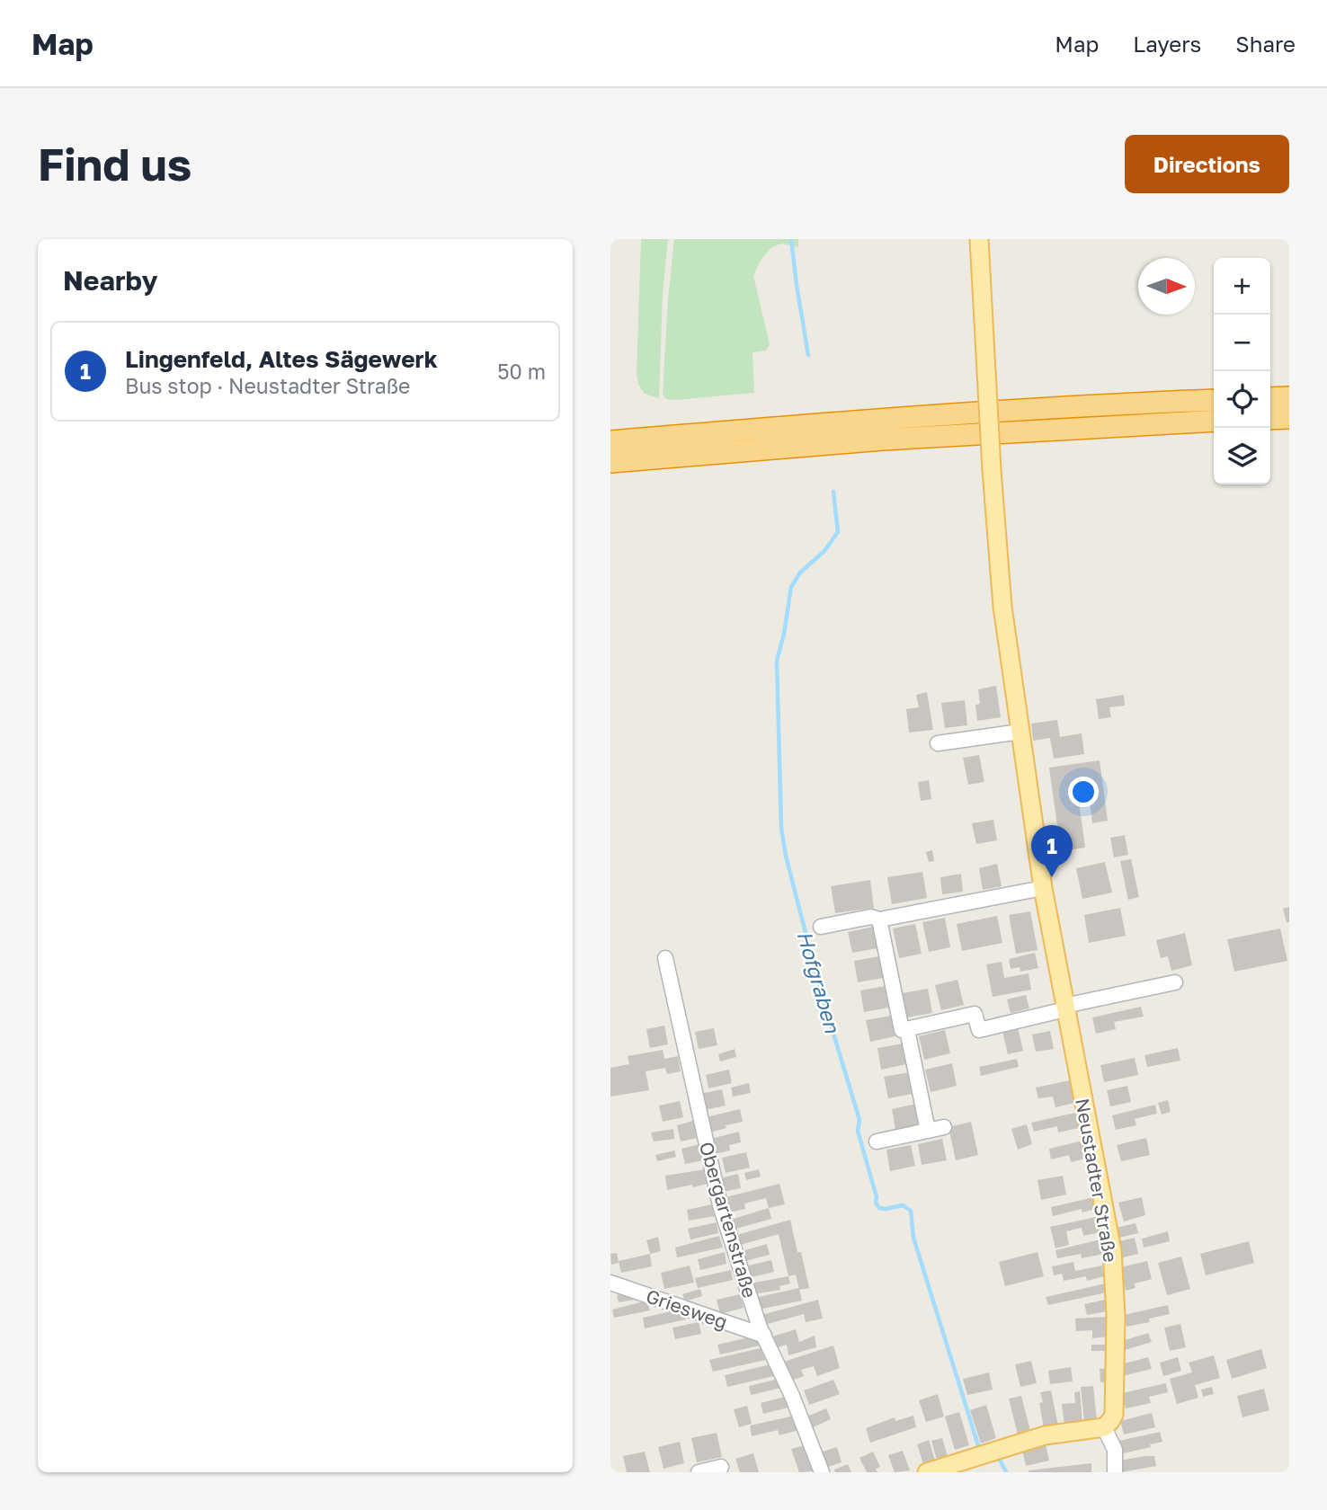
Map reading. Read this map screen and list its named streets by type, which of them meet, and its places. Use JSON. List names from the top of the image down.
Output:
{
  "streets": {
    "main road": ["Neustadter Straße"],
    "street": ["Obergartenstraße", "Griesweg"]
  },
  "crossings": [
    ["Obergartenstraße", "Griesweg"]
  ],
  "water": ["Hofgraben"],
  "north": "right",
  "page": {
    "header": "Map",
    "nav": ["Map", "Layers", "Share"],
    "buttons": "Directions",
    "title": "Find us",
    "heading": "Nearby",
    "map_buttons": ["+", "−"],
    "list": [
      {
        "mark": "1",
        "name": "Lingenfeld, Altes Sägewerk",
        "note": "Bus stop · Neustadter Straße",
        "value": "50 m"
      }
    ],
    "pins": "1"
  }
}
